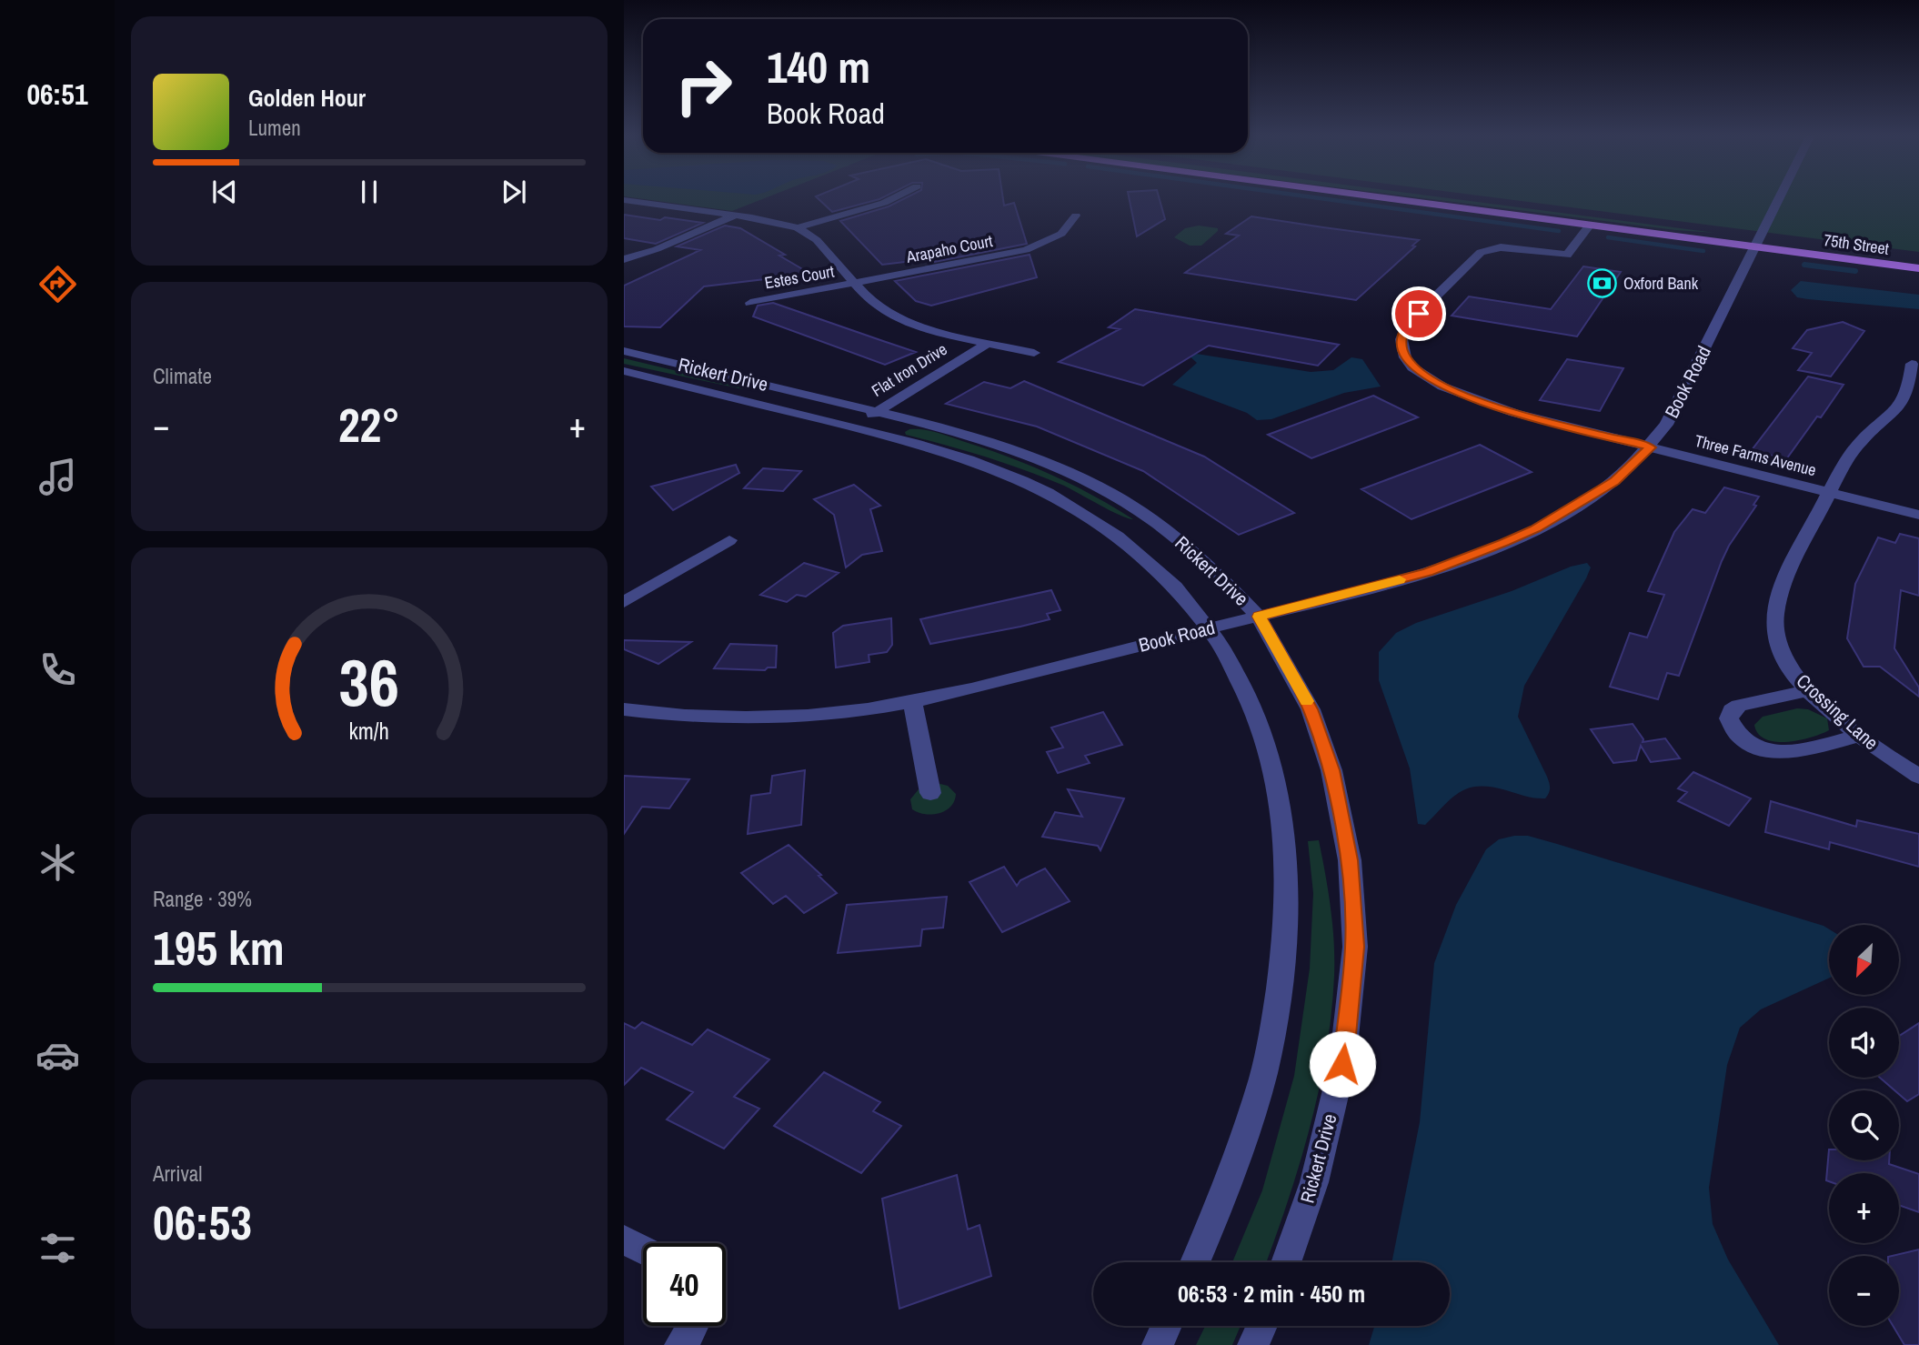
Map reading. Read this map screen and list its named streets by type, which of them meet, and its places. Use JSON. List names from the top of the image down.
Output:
{
  "streets": {
    "main road": ["75th Street"],
    "street": [
      "Arapaho Court",
      "Estes Court",
      "Flat Iron Drive",
      "Rickert Drive",
      "Book Road",
      "Three Farms Avenue",
      "Crossing Lane"
    ]
  },
  "crossings": [
    ["75th Street", "Book Road"],
    ["75th Street", "Three Farms Avenue"],
    ["Arapaho Court", "Estes Court"],
    ["Flat Iron Drive", "Rickert Drive"],
    ["Rickert Drive", "Book Road"],
    ["Book Road", "Three Farms Avenue"],
    ["Three Farms Avenue", "Crossing Lane"]
  ],
  "places": {
    "bank": ["Oxford Bank"]
  },
  "north": "bottom left",
  "page": {
    "tabs": "06:51",
    "turn": ["140 m", "Book Road"],
    "song": ["Golden Hour", "Lumen"],
    "tile": [
      "Climate",
      ["Range · 39%", "195 km"],
      ["Arrival", "06:53"]
    ],
    "heat": ["−", "22°", "+"],
    "map_buttons": ["+", "−"],
    "limit": "40",
    "trip": "06:53 · 2 min · 450 m",
    "gauge": ["36", "km/h"]
  }
}
